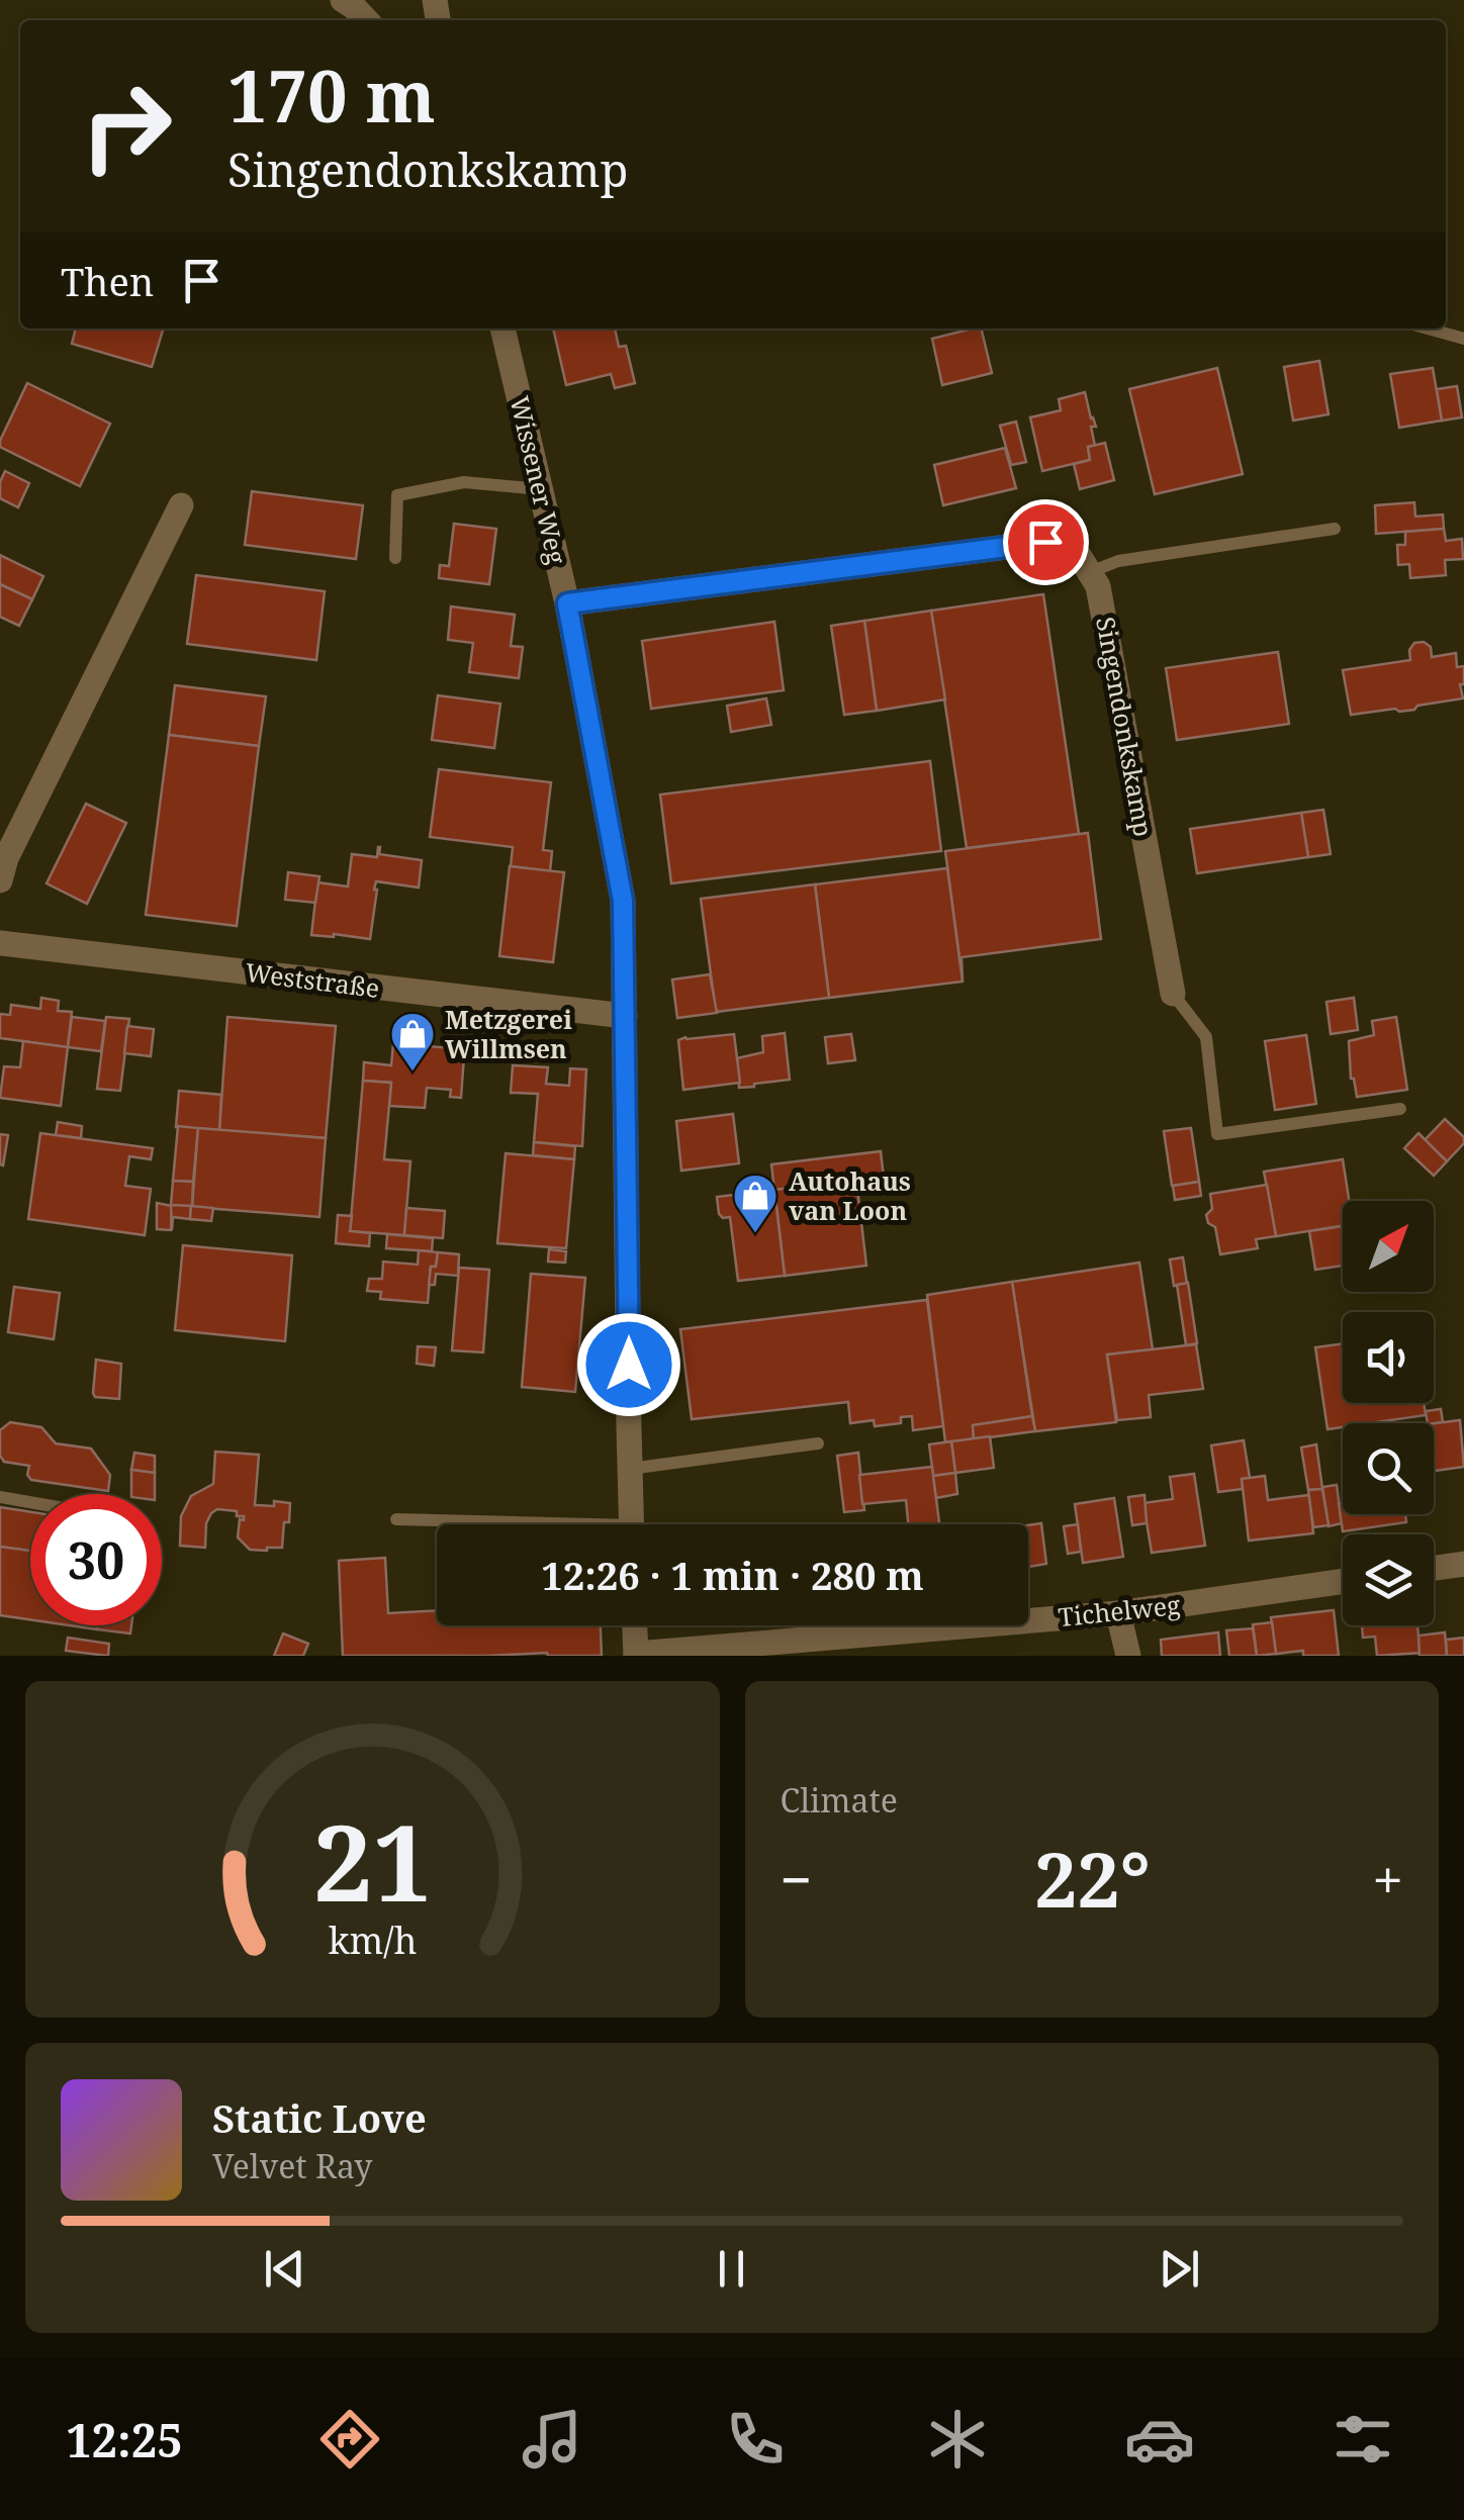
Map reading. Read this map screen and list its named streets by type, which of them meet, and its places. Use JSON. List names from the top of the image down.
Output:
{
  "streets": {
    "street": [
      "Wissener Weg",
      "Singendonkskamp",
      "Weststraße",
      "Tichelweg"
    ]
  },
  "crossings": [
    ["Wissener Weg", "Weststraße"]
  ],
  "places": {
    "shop": ["Metzgerei Willmsen", "Autohaus van Loon"]
  },
  "north": "top right",
  "page": {
    "turn": ["170 m", "Singendonkskamp"],
    "then": "Then",
    "limit": "30",
    "trip": "12:26 · 1 min · 280 m",
    "tile": "Climate",
    "heat": ["−", "22°", "+"],
    "song": ["Static Love", "Velvet Ray"],
    "tabs": "12:25",
    "gauge": ["21", "km/h"]
  }
}
